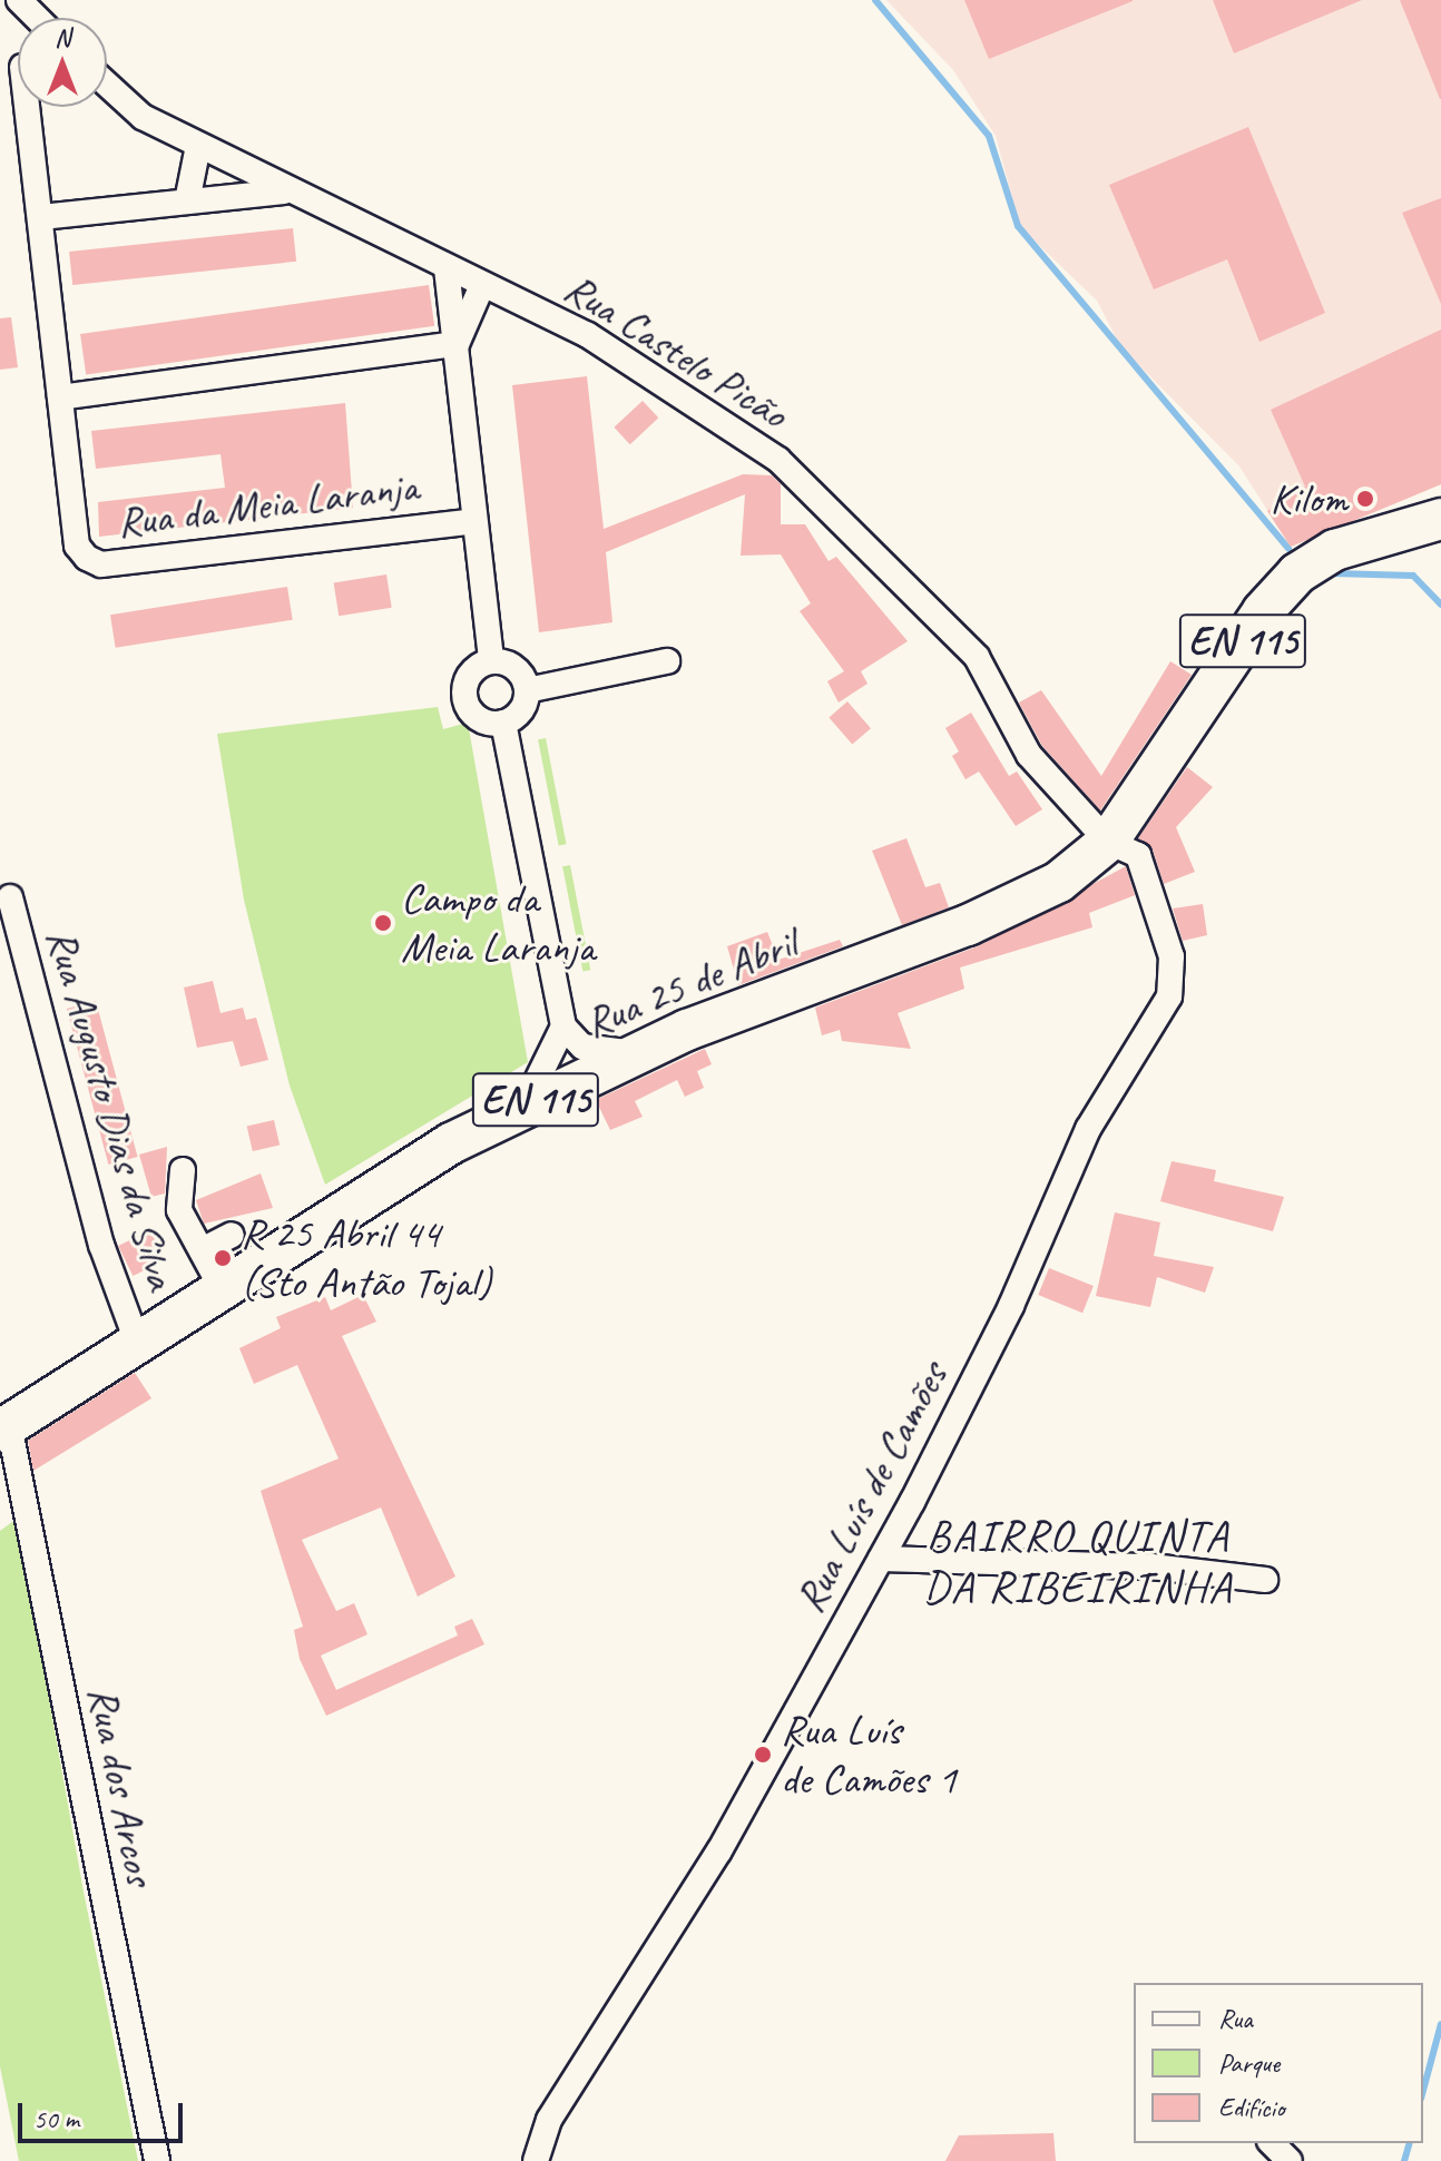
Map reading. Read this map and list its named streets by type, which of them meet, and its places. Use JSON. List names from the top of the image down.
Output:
{
  "streets": {
    "main road": ["EN 115", "Rua 25 de Abril"],
    "street": [
      "Rua Castelo Picão",
      "Rua da Meia Laranja",
      "Rua Augusto Dias da Silva",
      "Rua Luís de Camões",
      "Rua dos Arcos"
    ]
  },
  "crossings": [
    ["Rua Castelo Picão", "EN 115"],
    ["Rua Castelo Picão", "Rua 25 de Abril"],
    ["Rua Castelo Picão", "Rua Luís de Camões"],
    ["EN 115", "Rua 25 de Abril"],
    ["EN 115", "Rua Luís de Camões"],
    ["Rua 25 de Abril", "Rua Augusto Dias da Silva"],
    ["Rua 25 de Abril", "Rua Luís de Camões"],
    ["Rua 25 de Abril", "Rua dos Arcos"]
  ],
  "districts": ["BAIRRO QUINTA DA RIBEIRINHA"],
  "places": [
    "Kilom",
    "Campo da Meia Laranja",
    "R 25 Abril 44 (Sto Antão Tojal)",
    "Rua Luís de Camões 1"
  ],
  "legend": ["Rua", "Parque", "Edifício"],
  "scale_bar": "50 m",
  "north": "top"
}
